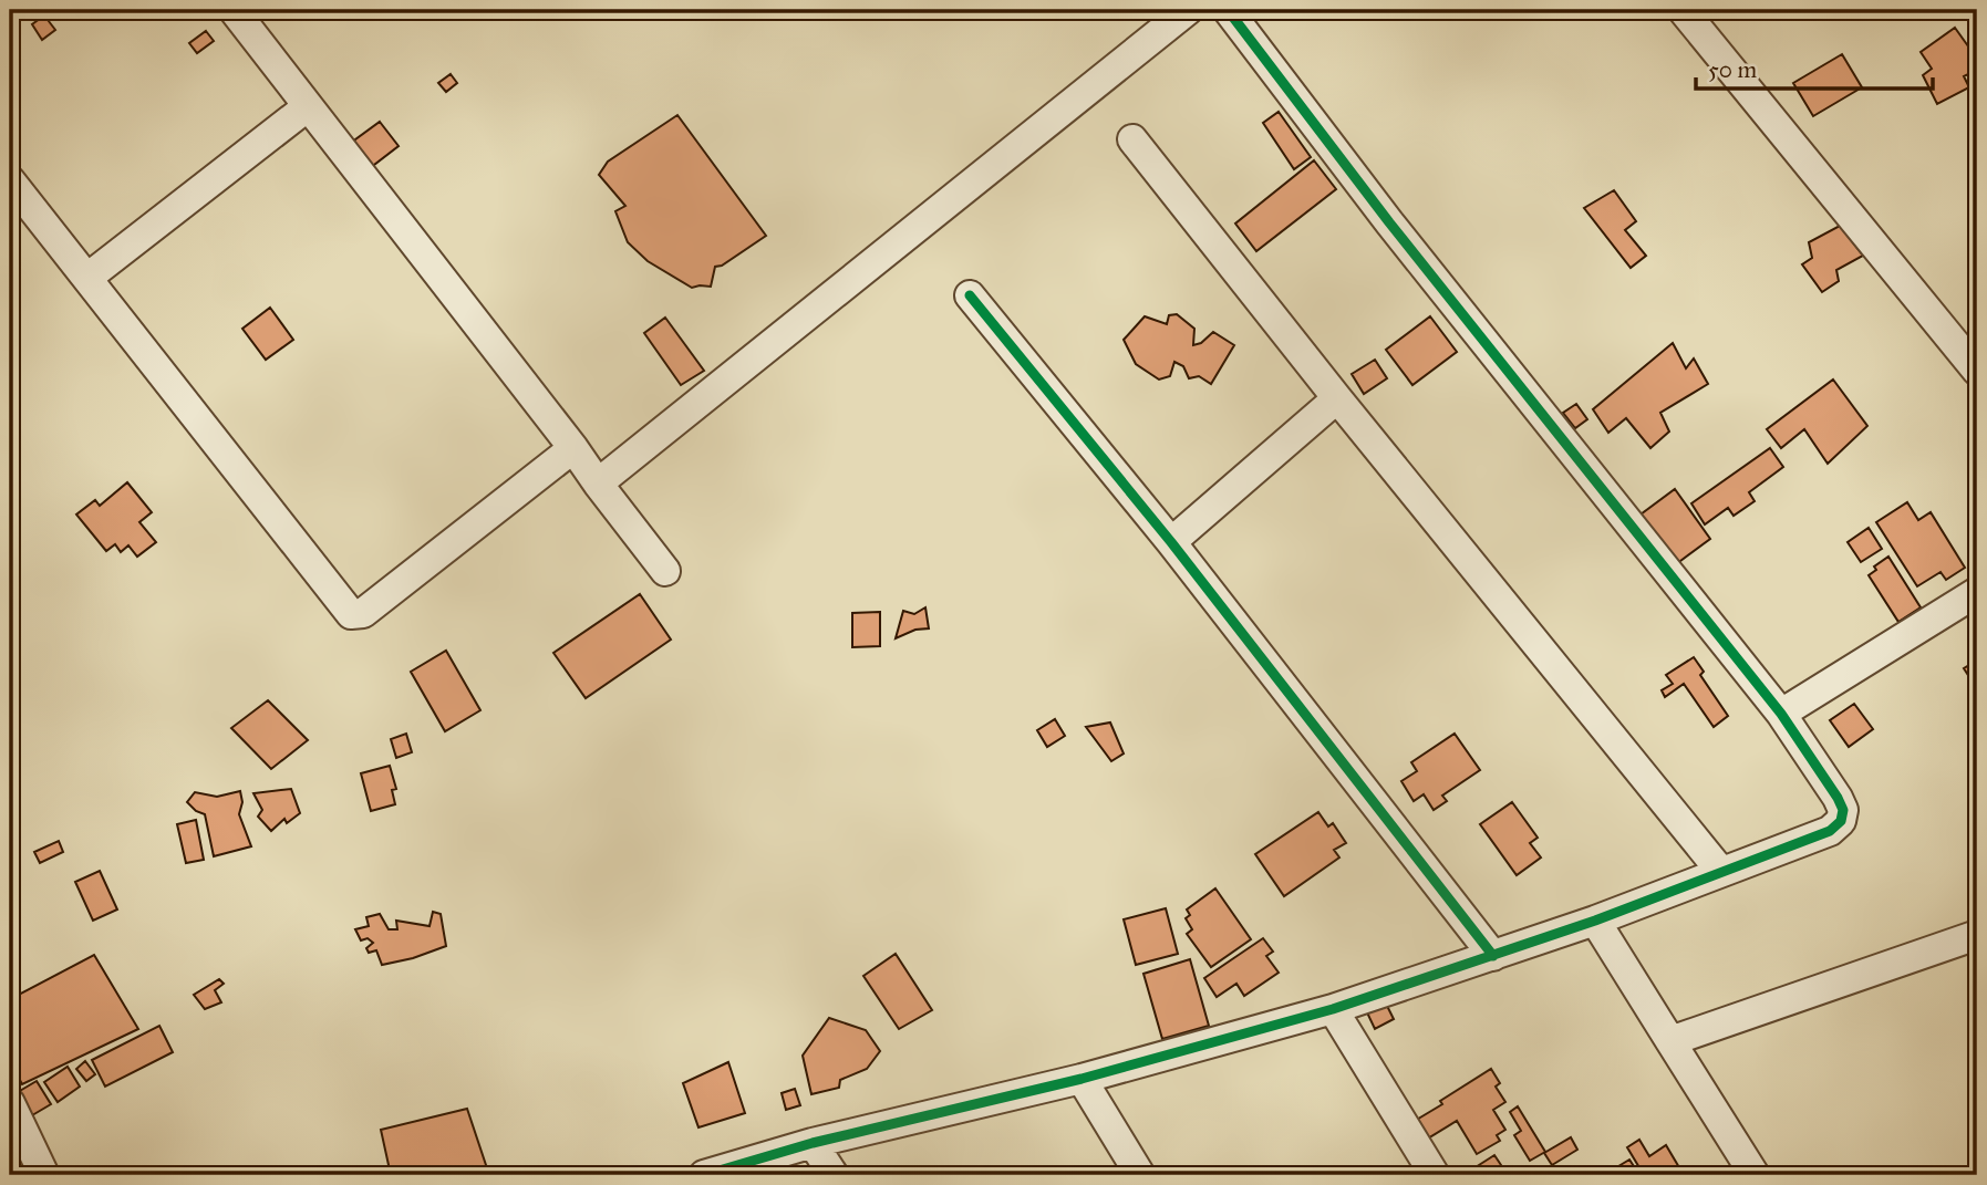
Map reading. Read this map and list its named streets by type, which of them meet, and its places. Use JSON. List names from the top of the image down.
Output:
{
  "scale_bar": "50 m"
}
